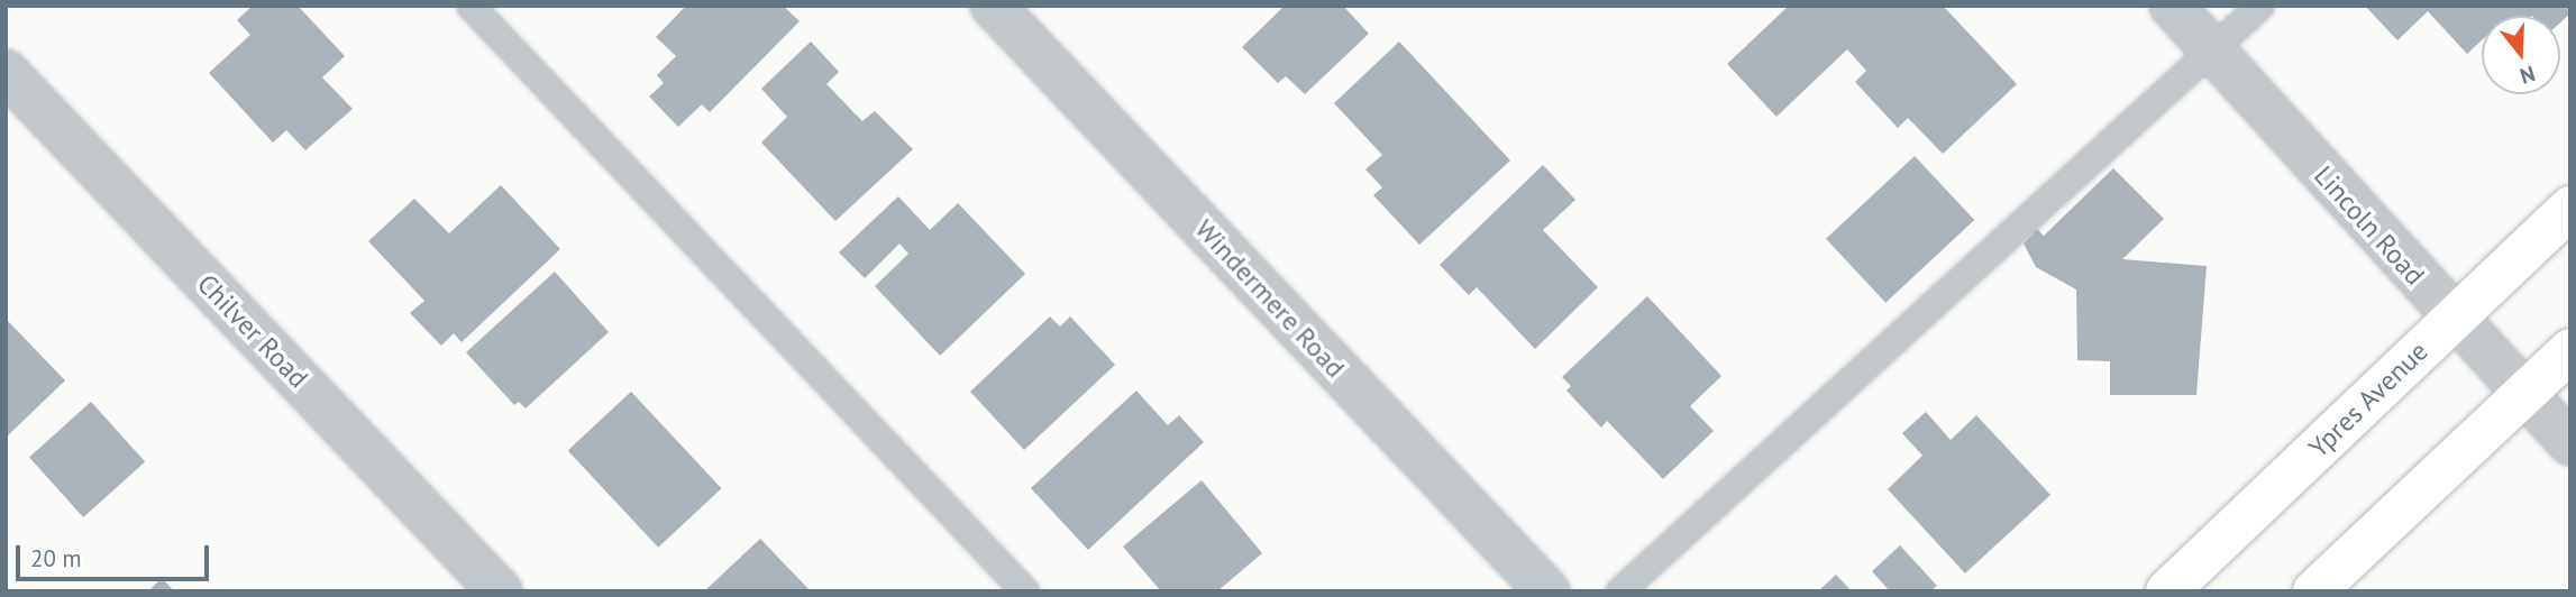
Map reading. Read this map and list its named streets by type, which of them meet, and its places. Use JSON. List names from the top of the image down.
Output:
{
  "streets": {
    "main road": ["Ypres Avenue"],
    "street": ["Lincoln Road", "Windermere Road", "Chilver Road"]
  },
  "crossings": [
    ["Lincoln Road", "Ypres Avenue"]
  ],
  "scale_bar": "20 m",
  "north": "bottom"
}
